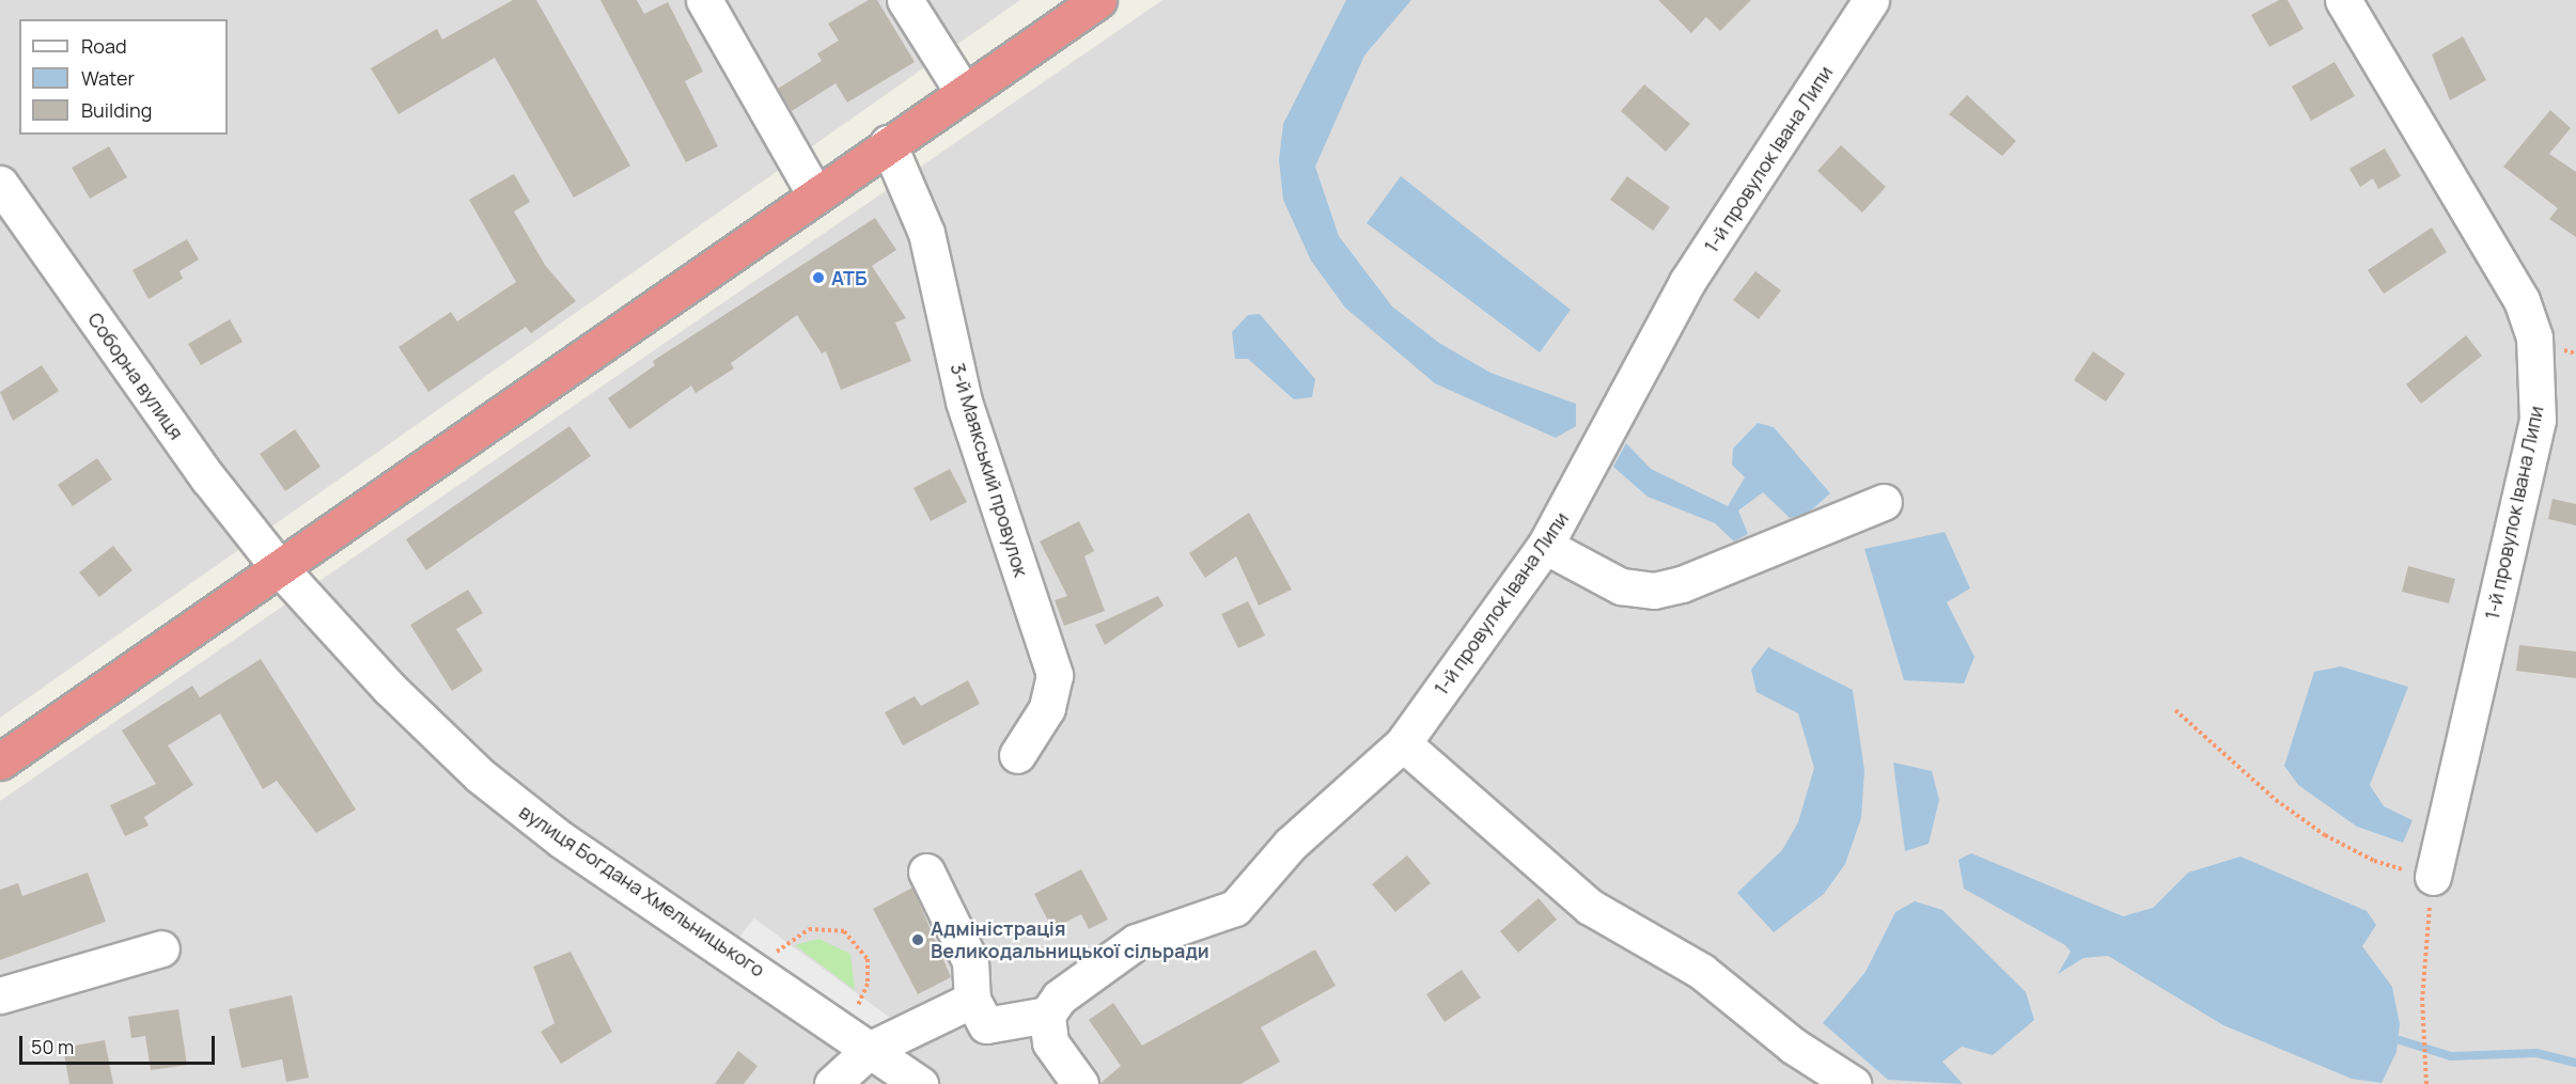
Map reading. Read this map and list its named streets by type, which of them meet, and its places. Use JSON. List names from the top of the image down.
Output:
{
  "streets": {
    "street": [
      "1-й провулок Івана Липи",
      "Соборна вулиця",
      "3-й Маякський провулок",
      "вулиця Богдана Хмельницького"
    ]
  },
  "crossings": [
    ["Соборна вулиця", "вулиця Богдана Хмельницького"]
  ],
  "places": ["АТБ", "Адміністрація Великодальницької сільради"],
  "legend": ["Road", "Water", "Building"],
  "scale_bar": "50 m"
}
